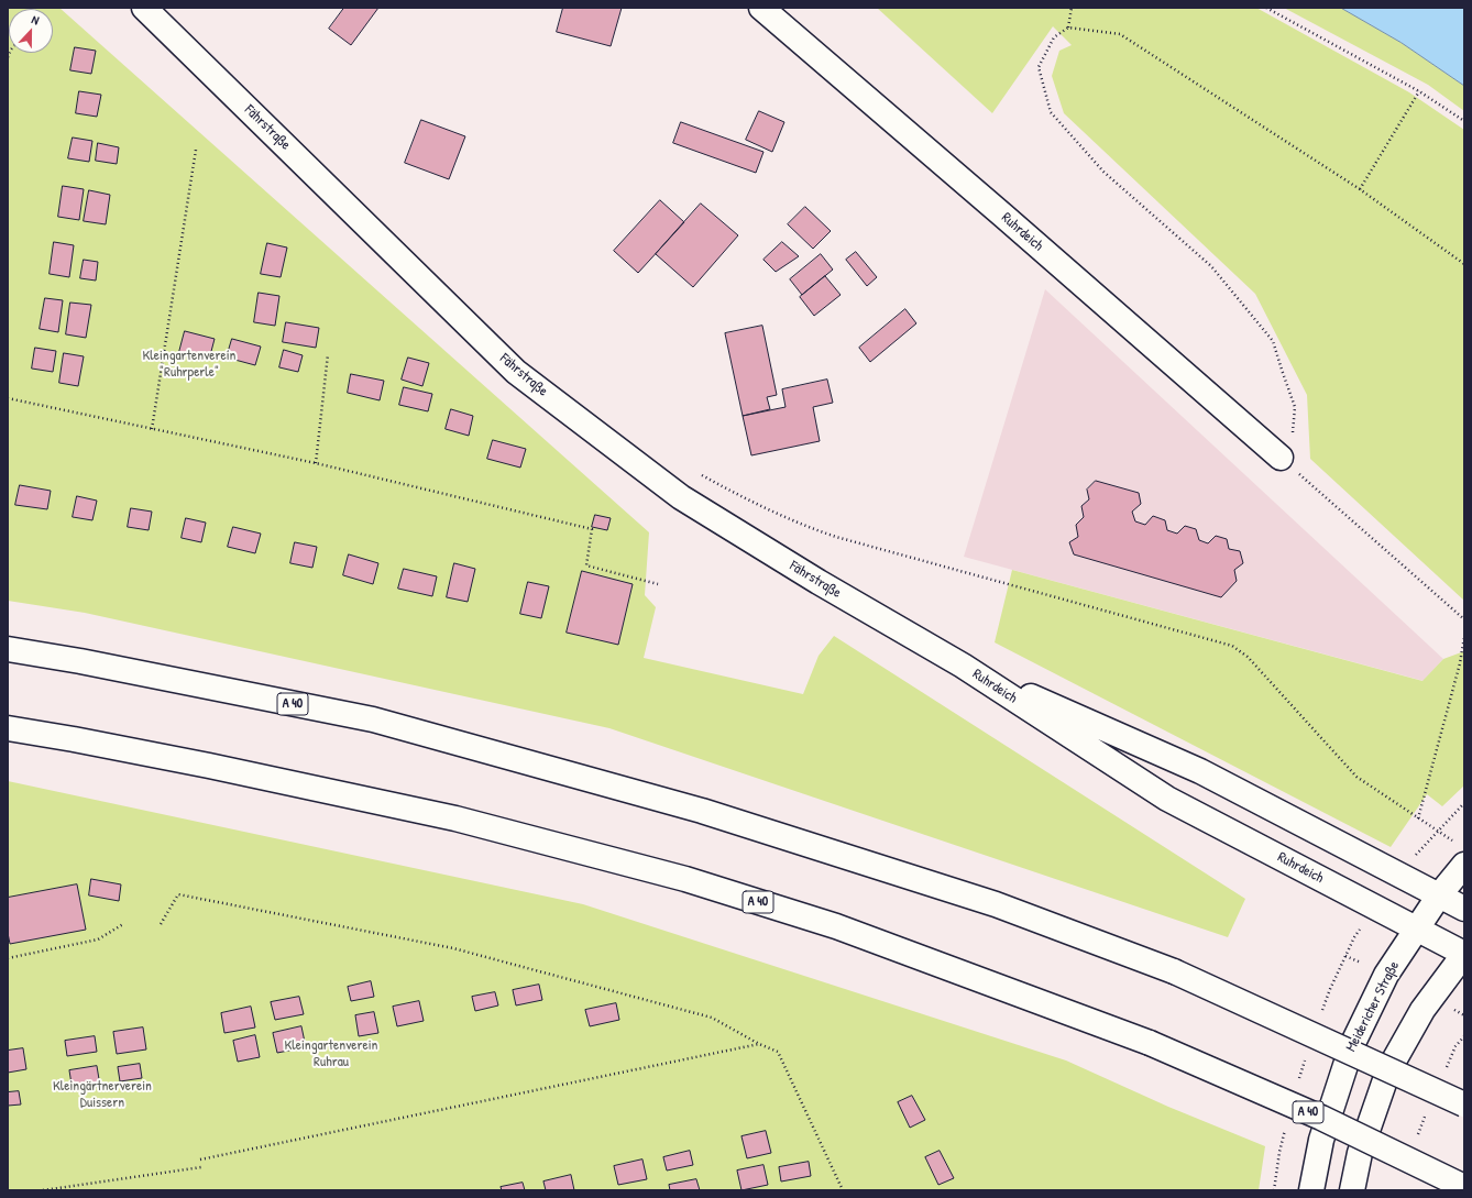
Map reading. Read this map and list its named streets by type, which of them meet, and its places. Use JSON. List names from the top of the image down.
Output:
{
  "streets": {
    "main road": [
      "Fährstraße",
      "Ruhrdeich",
      "A 40",
      "Meidericher Straße"
    ]
  },
  "crossings": [
    ["Fährstraße", "Ruhrdeich"],
    ["Ruhrdeich", "Meidericher Straße"]
  ],
  "parks": ["Kleingartenverein \"Ruhrperle\"", "Kleingartenverein Ruhrau", "Kleingärtnerverein Duissern"],
  "north": "top"
}
